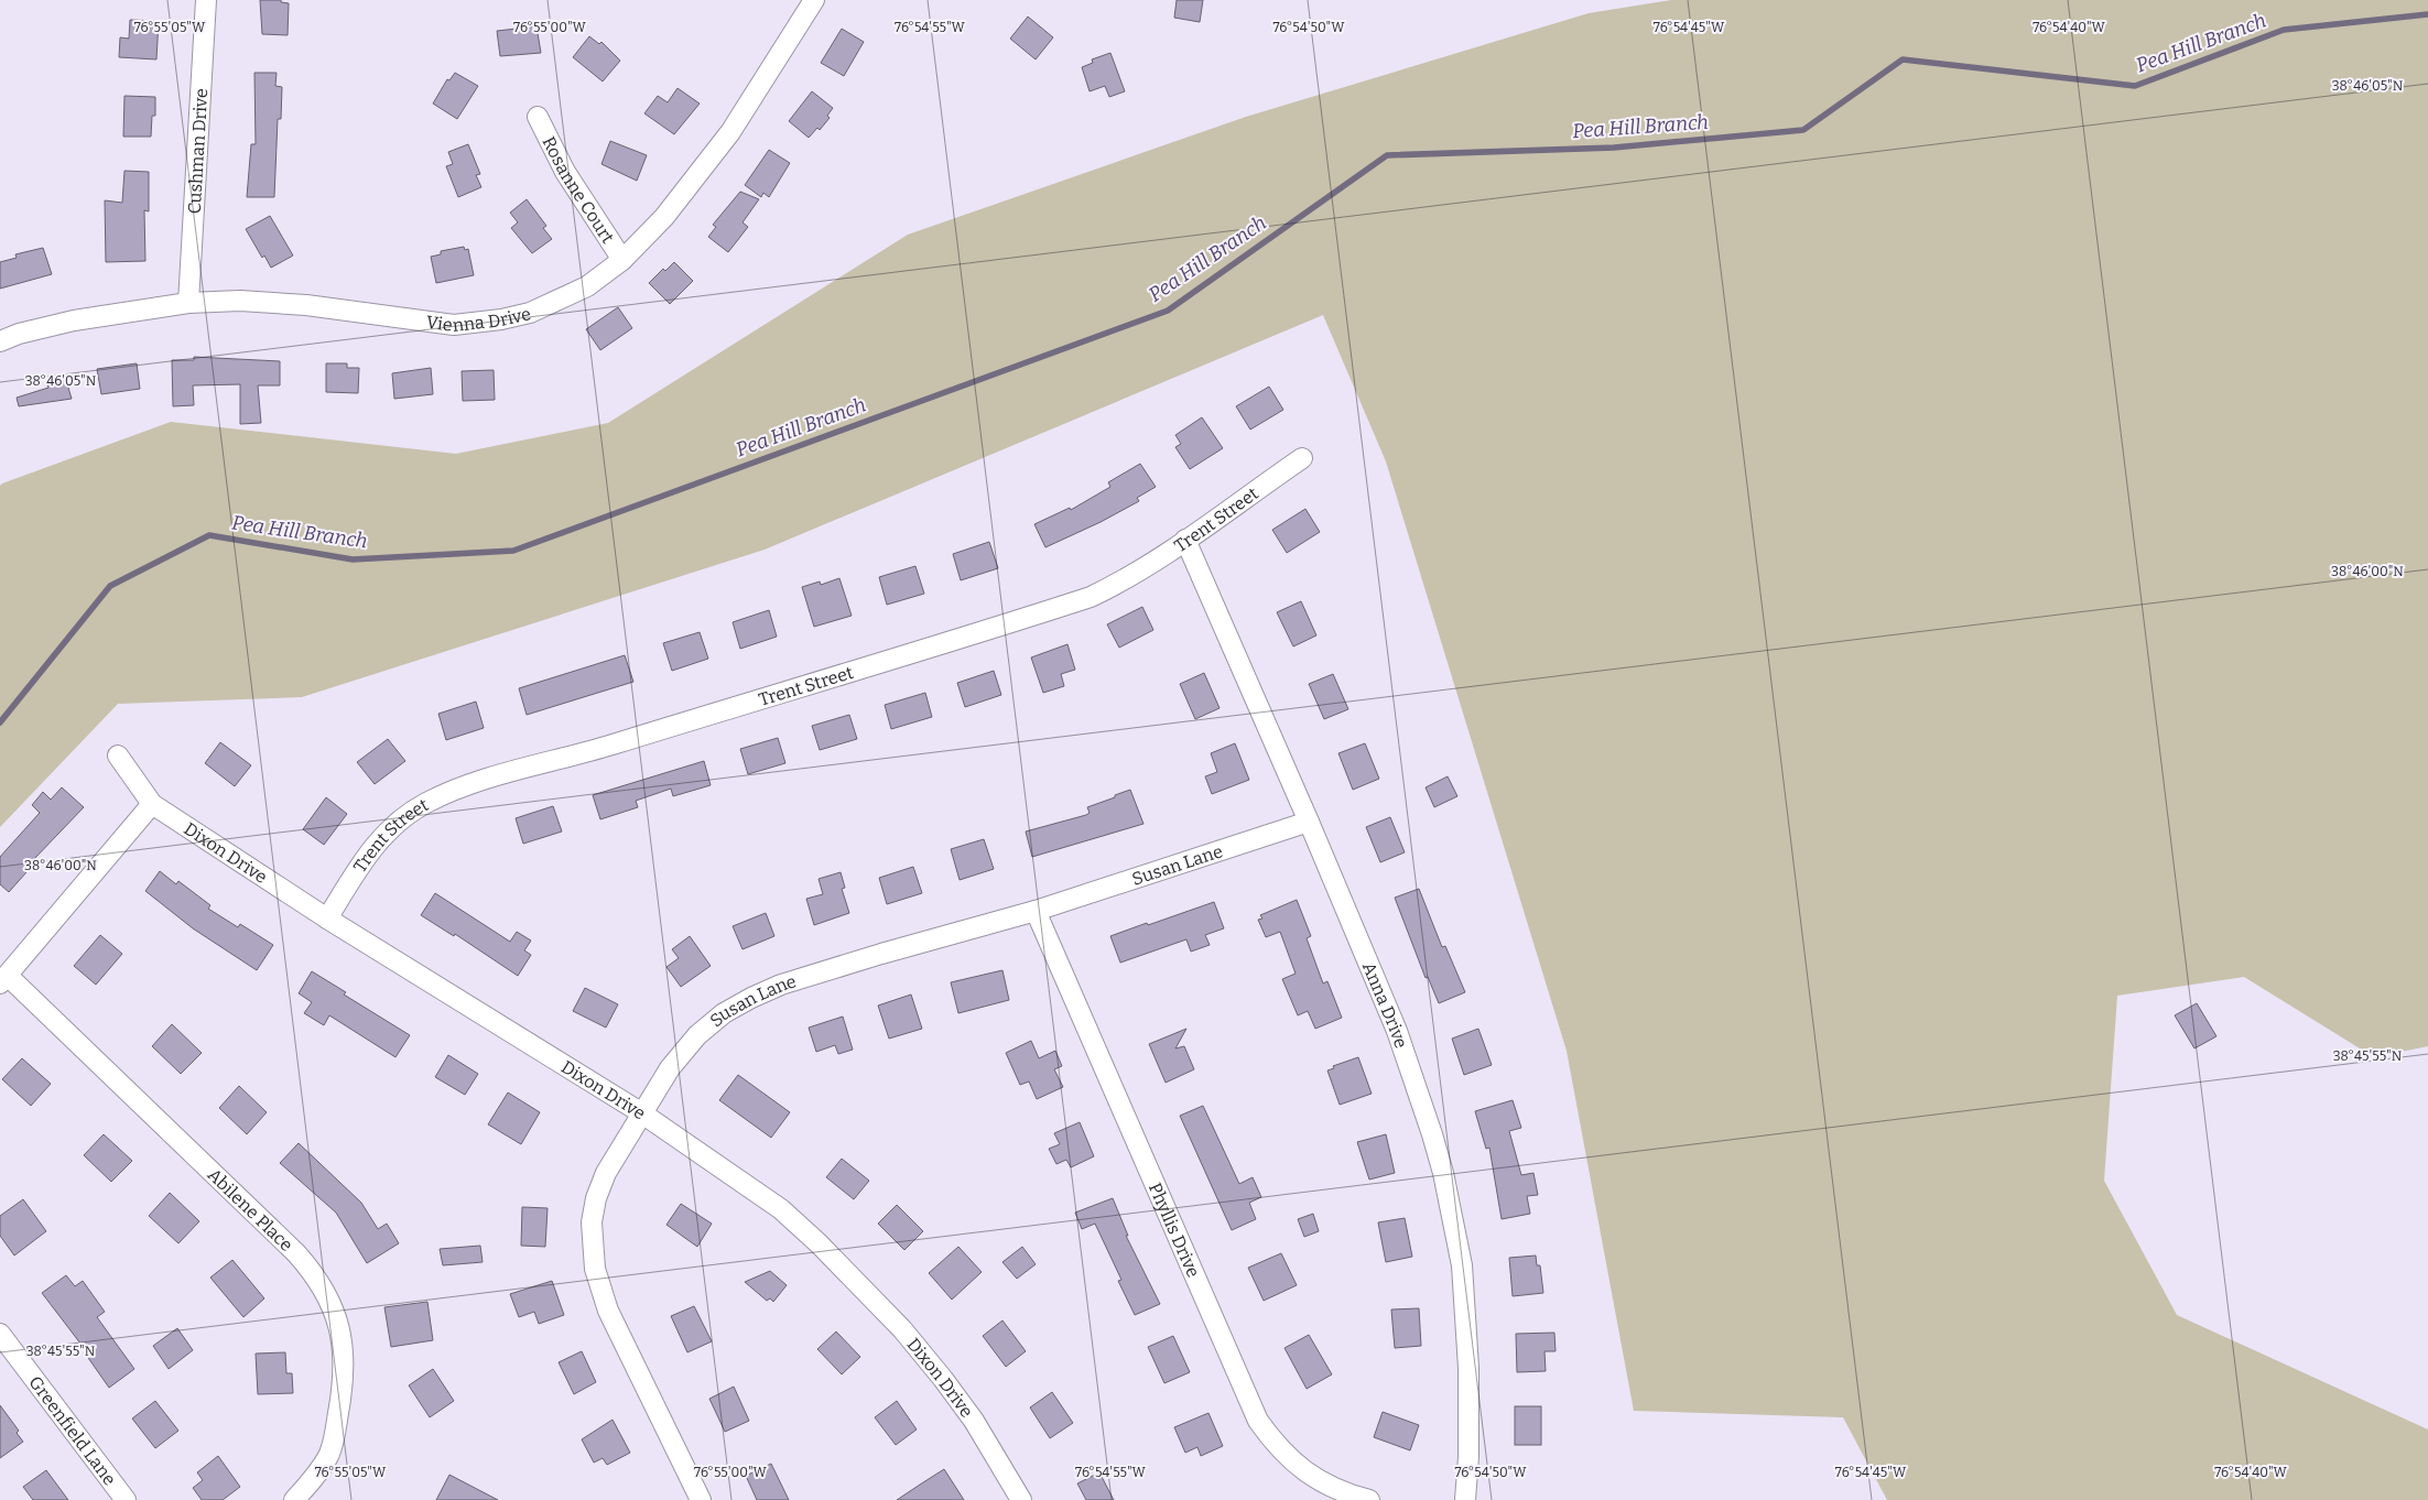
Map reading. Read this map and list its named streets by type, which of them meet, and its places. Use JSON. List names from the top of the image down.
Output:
{
  "streets": {
    "street": [
      "Cushman Drive",
      "Rosanne Court",
      "Vienna Drive",
      "Trent Street",
      "Dixon Drive",
      "Susan Lane",
      "Anna Drive",
      "Abilene Place",
      "Phyllis Drive",
      "Greenfield Lane"
    ]
  },
  "crossings": [
    ["Cushman Drive", "Vienna Drive"],
    ["Rosanne Court", "Vienna Drive"],
    ["Trent Street", "Dixon Drive"],
    ["Trent Street", "Anna Drive"],
    ["Dixon Drive", "Susan Lane"],
    ["Susan Lane", "Anna Drive"],
    ["Susan Lane", "Phyllis Drive"]
  ],
  "water": ["Pea Hill Branch"],
  "coordinates": [
    "76°55'05\"W",
    "76°55'00\"W",
    "76°54'55\"W",
    "76°54'50\"W",
    "76°54'45\"W",
    "76°54'40\"W",
    "38°46'05\"N",
    "38°46'00\"N",
    "38°45'55\"N"
  ]
}
